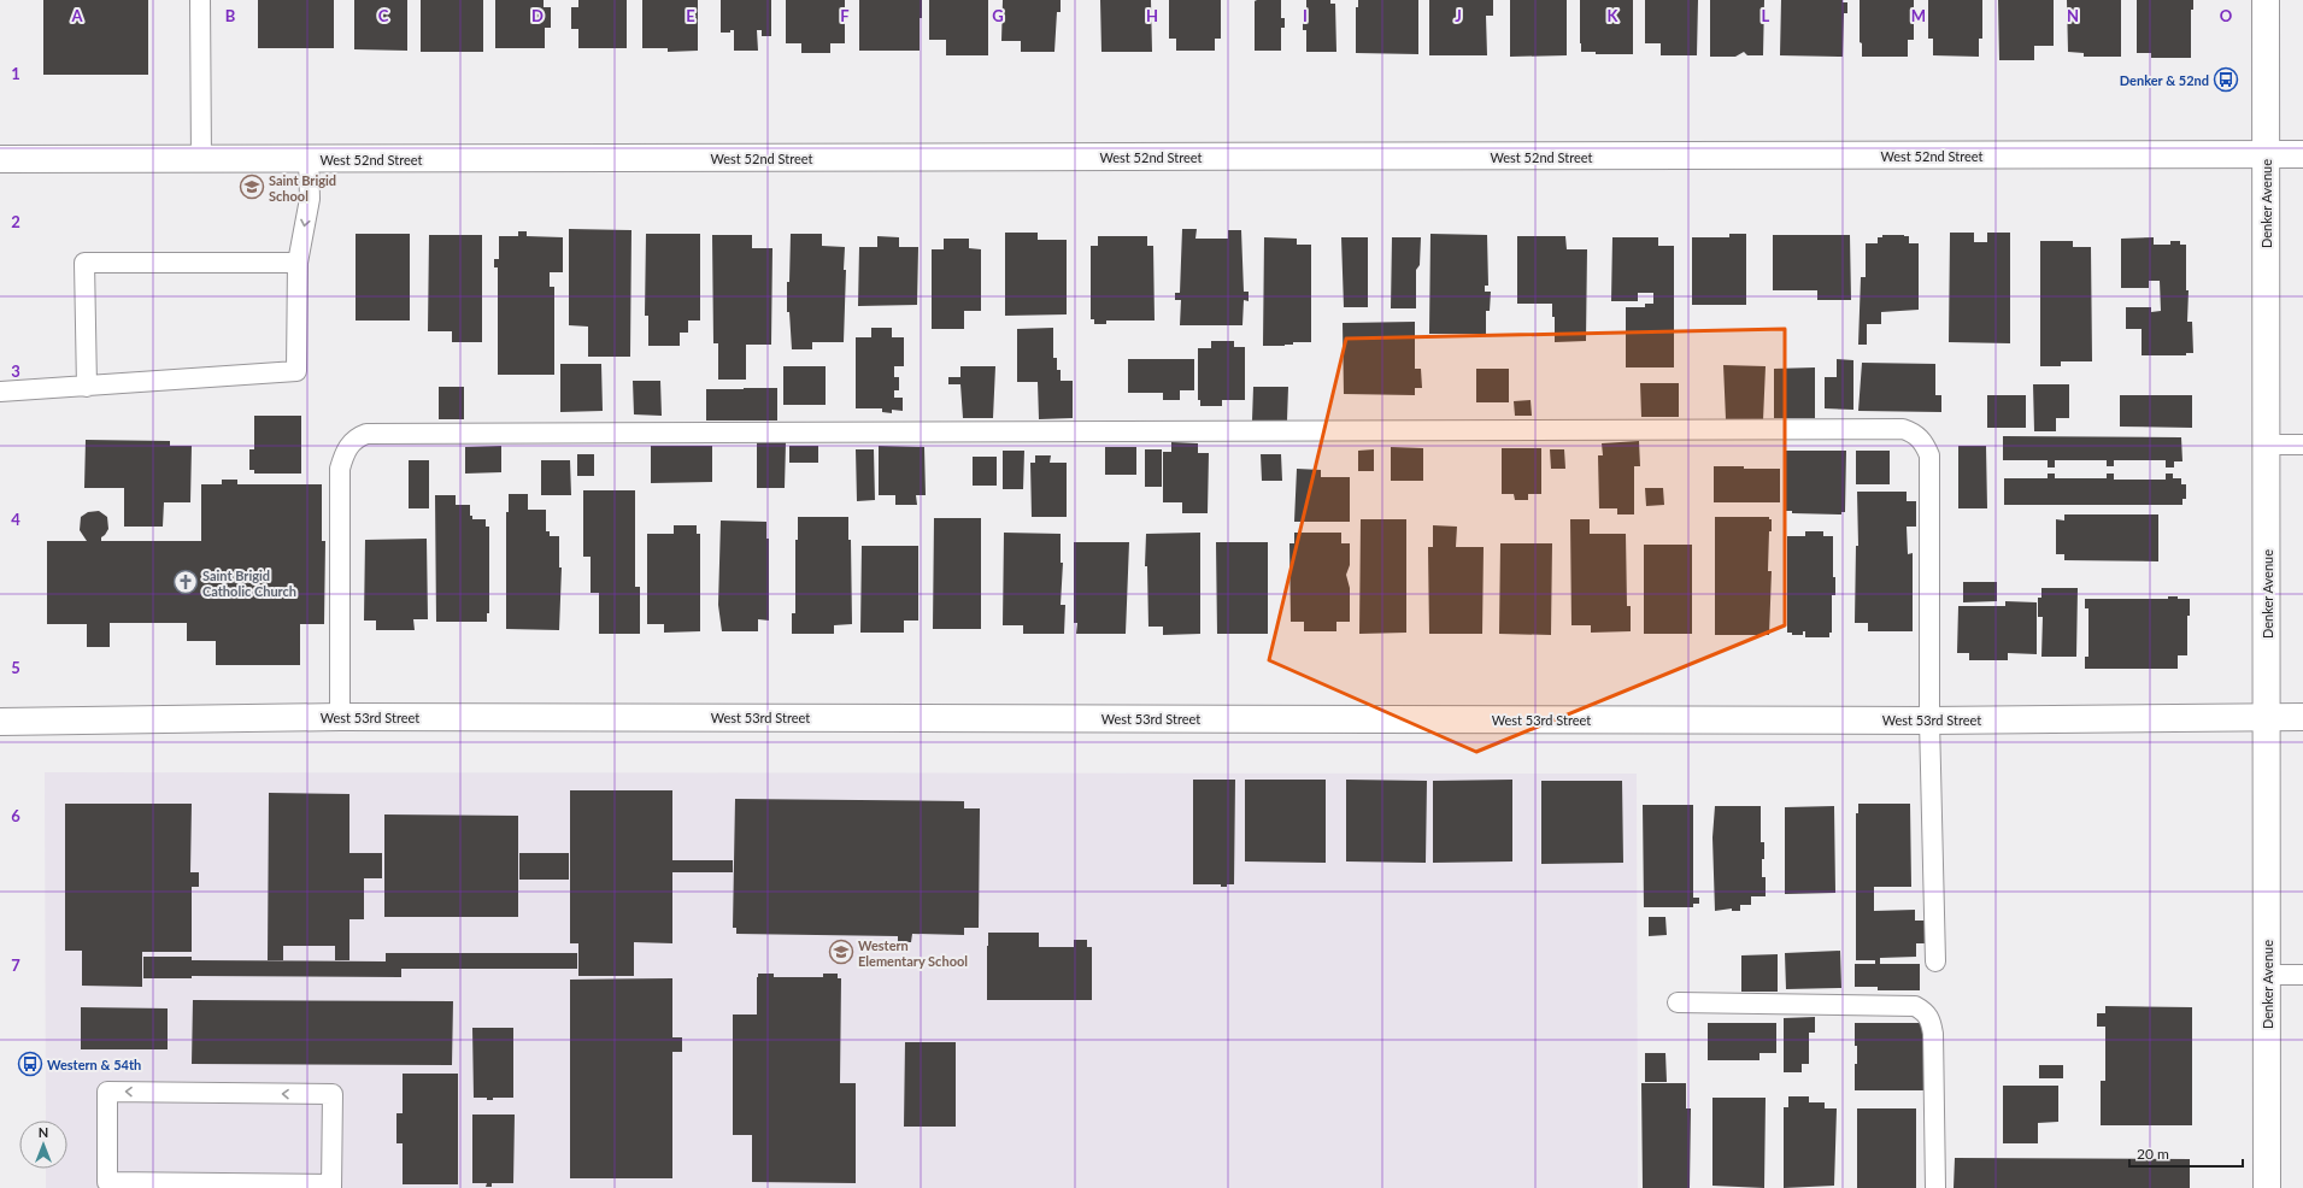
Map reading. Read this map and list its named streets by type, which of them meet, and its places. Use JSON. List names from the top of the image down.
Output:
{
  "streets": {
    "street": ["West 52nd Street", "Denker Avenue", "West 53rd Street"]
  },
  "crossings": [
    ["West 52nd Street", "Denker Avenue"],
    ["Denker Avenue", "West 53rd Street"]
  ],
  "places": {
    "bus stop": ["Denker & 52nd", "Western & 54th"],
    "school or university": ["Saint Brigid School", "Western Elementary School"],
    "church": ["Saint Brigid Catholic Church"]
  },
  "scale_bar": "20 m",
  "north": "top",
  "grid": {
    "columns": [
      "A",
      "B",
      "C",
      "D",
      "E",
      "F",
      "G",
      "H",
      "I",
      "J",
      "K",
      "L",
      "M",
      "N",
      "O"
    ],
    "rows": [
      "1",
      "2",
      "3",
      "4",
      "5",
      "6",
      "7"
    ]
  }
}
